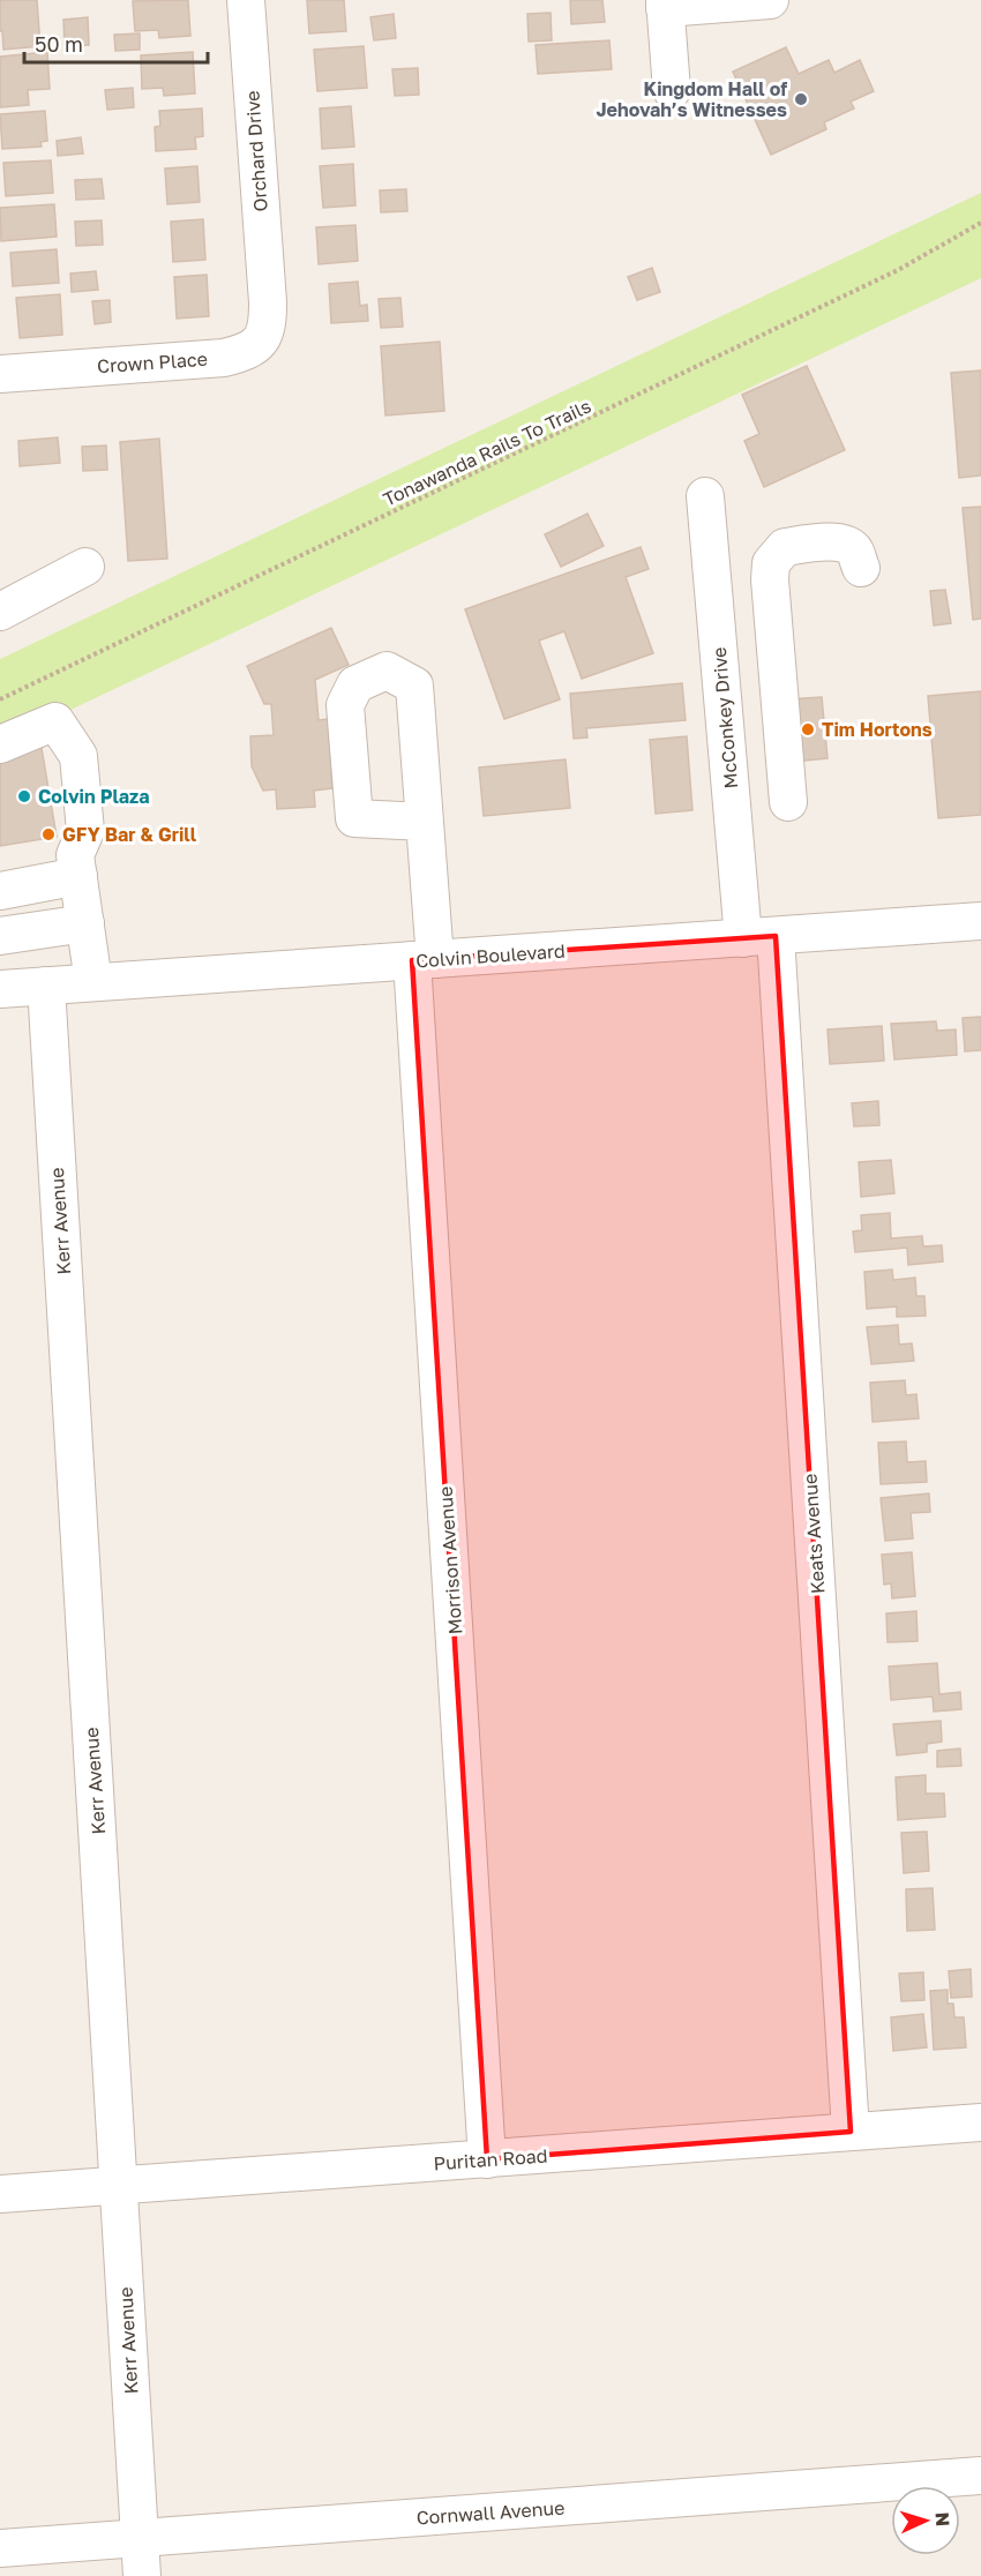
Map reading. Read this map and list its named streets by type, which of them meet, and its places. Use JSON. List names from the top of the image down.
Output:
{
  "streets": {
    "street": [
      "Orchard Drive",
      "Crown Place",
      "McConkey Drive",
      "Colvin Boulevard",
      "Kerr Avenue",
      "Keats Avenue",
      "Morrison Avenue",
      "Puritan Road",
      "Cornwall Avenue"
    ],
    "path": ["Tonawanda Rails To Trails"]
  },
  "crossings": [
    ["Orchard Drive", "Crown Place"],
    ["McConkey Drive", "Colvin Boulevard"],
    ["McConkey Drive", "Keats Avenue"],
    ["Colvin Boulevard", "Kerr Avenue"],
    ["Colvin Boulevard", "Keats Avenue"],
    ["Colvin Boulevard", "Morrison Avenue"],
    ["Kerr Avenue", "Puritan Road"],
    ["Kerr Avenue", "Cornwall Avenue"],
    ["Keats Avenue", "Puritan Road"],
    ["Morrison Avenue", "Puritan Road"]
  ],
  "places": [
    "Kingdom Hall of Jehovah’s Witnesses",
    "Tim Hortons",
    "Colvin Plaza",
    "GFY Bar & Grill"
  ],
  "scale_bar": "50 m",
  "north": "right"
}
